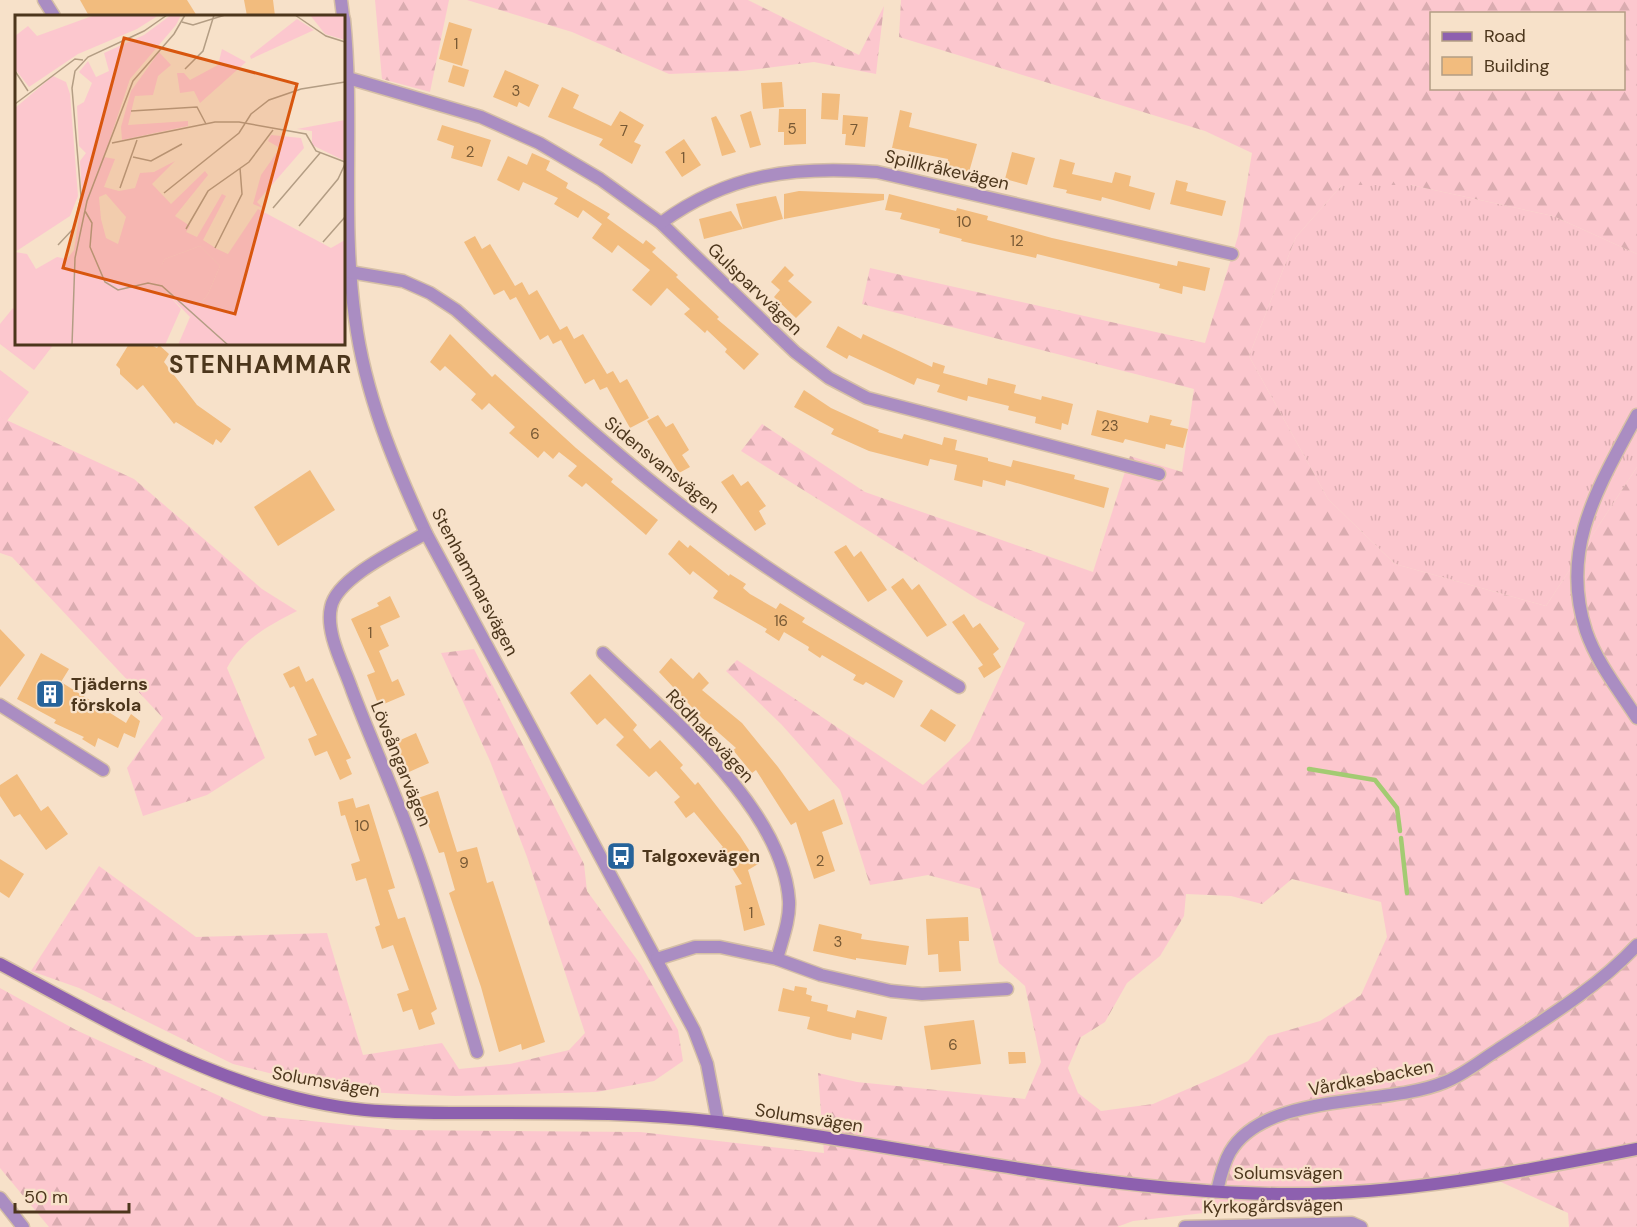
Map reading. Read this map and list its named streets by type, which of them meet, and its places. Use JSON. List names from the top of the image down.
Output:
{
  "streets": {
    "main road": ["Solumsvägen"],
    "street": [
      "Spillkråkevägen",
      "Gulsparvvägen",
      "Sidensvansvägen",
      "Stenhammarsvägen",
      "Rödhakevägen",
      "Lövsångarvägen",
      "Vårdkasbacken",
      "Kyrkogårdsvägen"
    ]
  },
  "crossings": [
    ["Spillkråkevägen", "Gulsparvvägen"],
    ["Gulsparvvägen", "Stenhammarsvägen"],
    ["Sidensvansvägen", "Stenhammarsvägen"],
    ["Stenhammarsvägen", "Lövsångarvägen"],
    ["Stenhammarsvägen", "Solumsvägen"],
    ["Vårdkasbacken", "Solumsvägen"]
  ],
  "districts": ["STENHAMMAR"],
  "places": {
    "building": ["Tjäderns förskola"],
    "bus stop": ["Talgoxevägen"]
  },
  "house_numbers": [
    "1",
    "3",
    "5",
    "7",
    "7",
    "2",
    "1",
    "10",
    "12",
    "23",
    "6",
    "16",
    "1",
    "10",
    "2",
    "9",
    "1",
    "3",
    "6"
  ],
  "legend": ["Road", "Building"],
  "scale_bar": "50 m"
}
